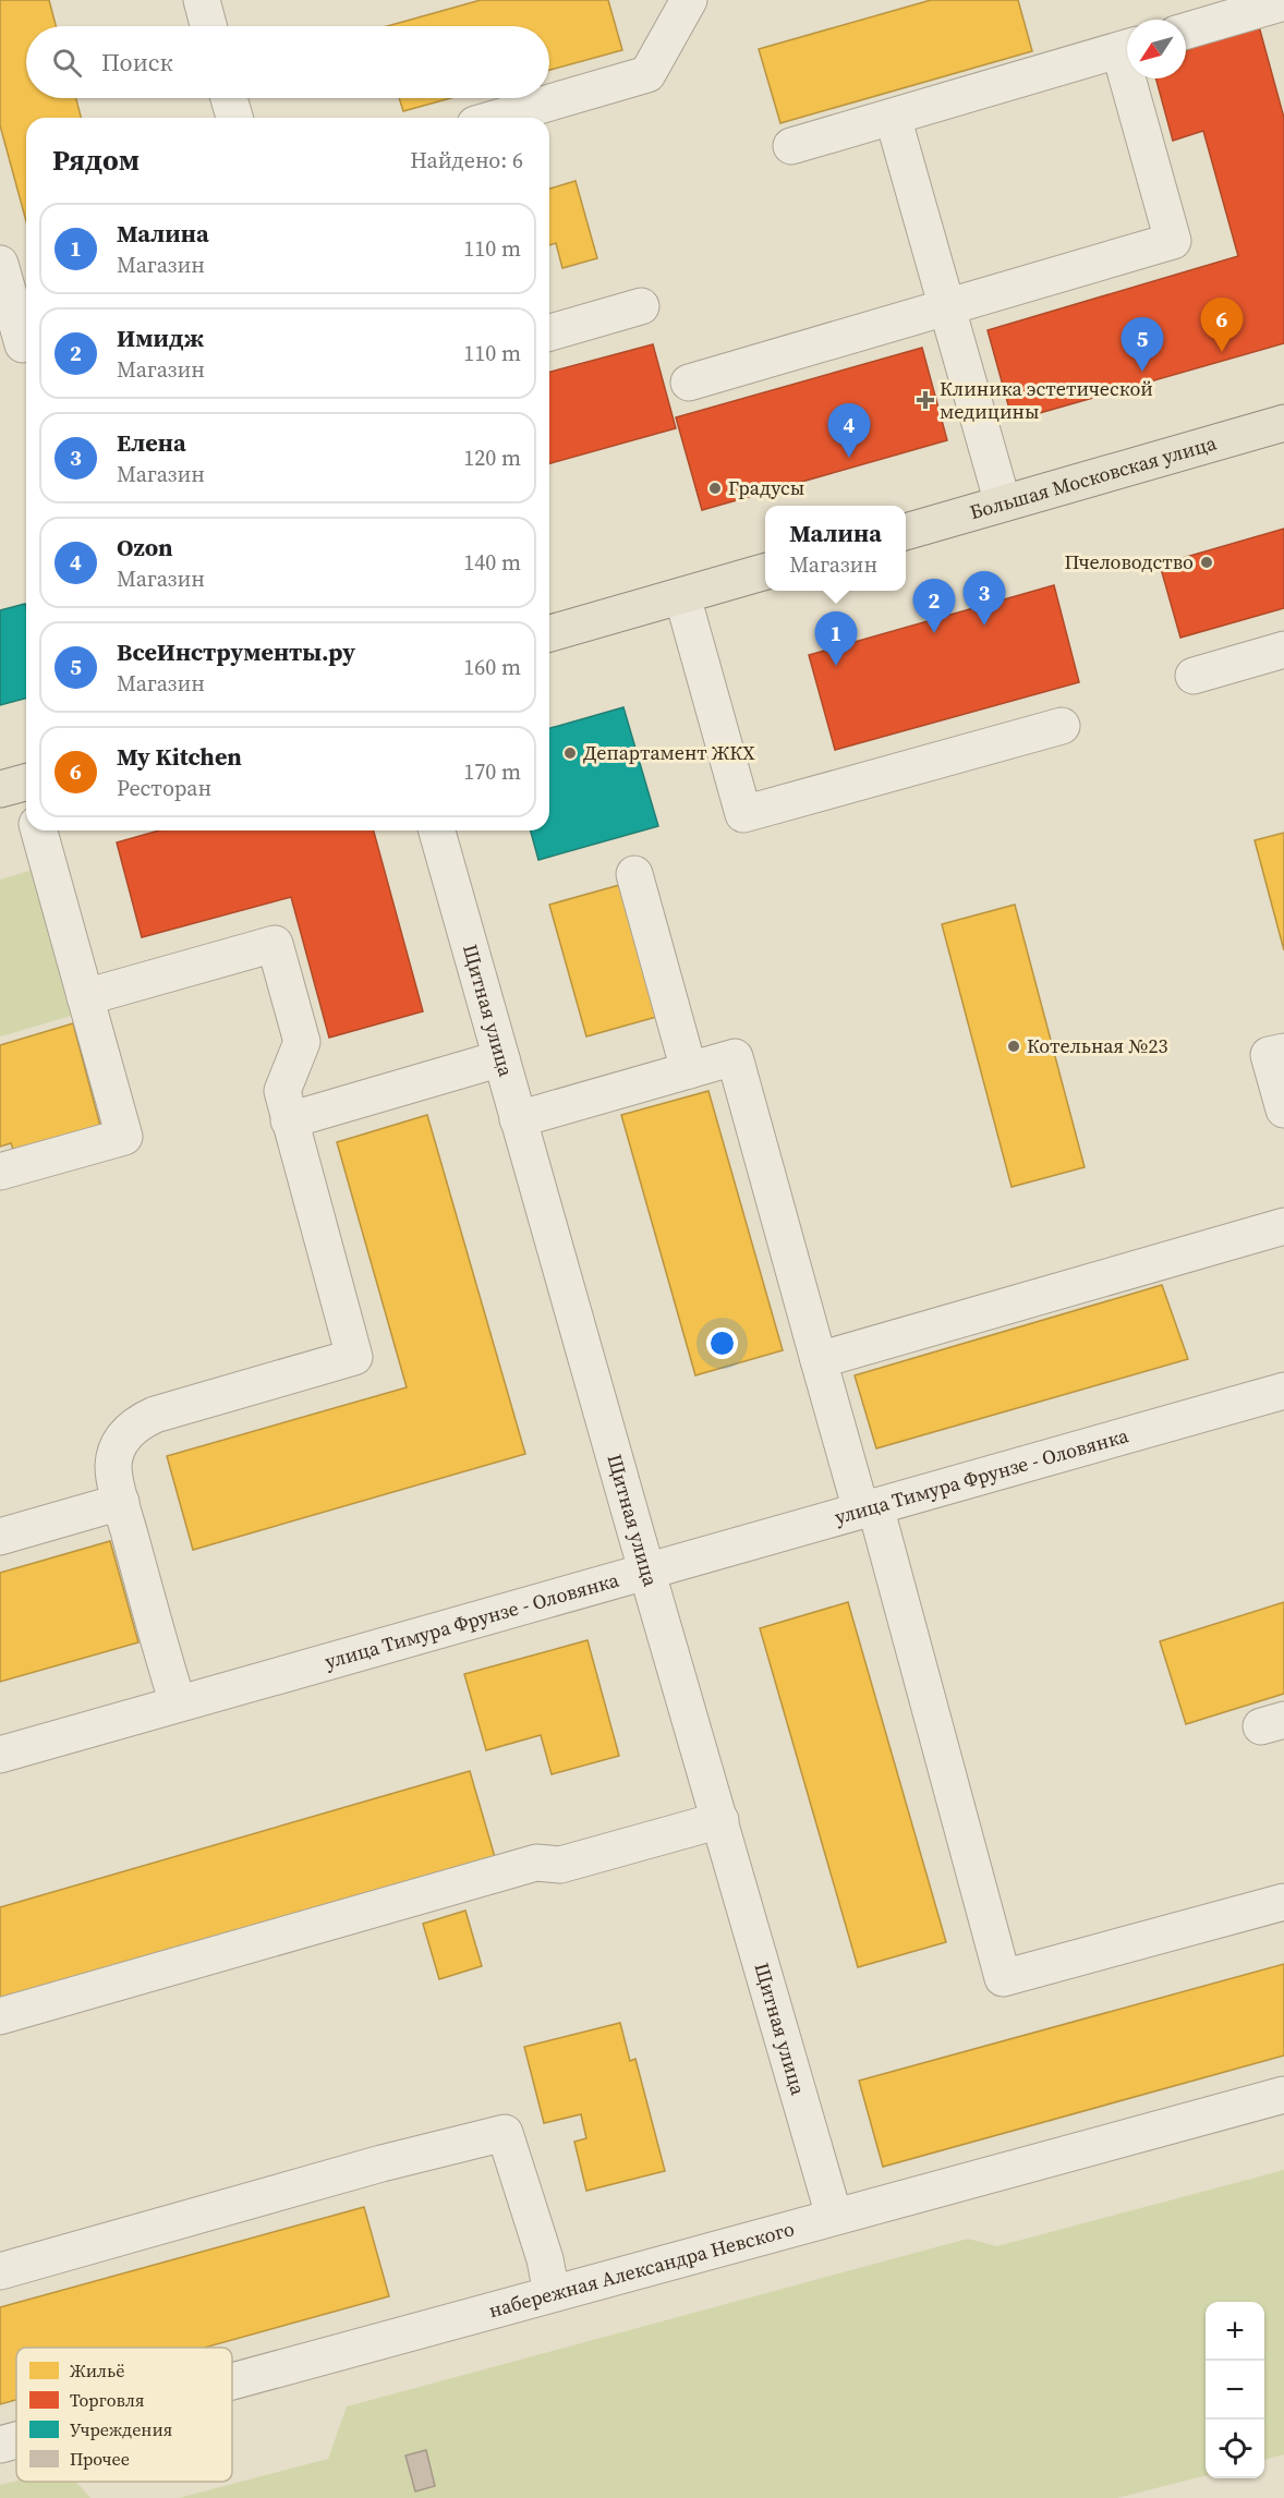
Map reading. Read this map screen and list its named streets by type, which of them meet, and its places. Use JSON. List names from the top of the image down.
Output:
{
  "streets": {
    "main road": ["Большая Московская улица"],
    "street": ["Щитная улица", "улица Тимура Фрунзе - Оловянка", "набережная Александра Невского"]
  },
  "crossings": [
    ["Щитная улица", "улица Тимура Фрунзе - Оловянка"],
    ["Щитная улица", "набережная Александра Невского"]
  ],
  "places": {
    "health": ["Клиника эстетической медицины"],
    "other": [
      "Градусы",
      "Пчеловодство",
      "Департамент ЖКХ",
      "Котельная №23"
    ]
  },
  "legend": [
    "Жильё",
    "Торговля",
    "Учреждения",
    "Прочее"
  ],
  "north": "bottom left",
  "page": {
    "search": "Поиск",
    "heading": ["Рядом", "Найдено: 6"],
    "list": [
      {
        "mark": "1",
        "name": "Малина",
        "note": "Магазин",
        "value": "110 m"
      },
      {
        "mark": "2",
        "name": "Имидж",
        "note": "Магазин",
        "value": "110 m"
      },
      {
        "mark": "3",
        "name": "Елена",
        "note": "Магазин",
        "value": "120 m"
      },
      {
        "mark": "4",
        "name": "Ozon",
        "note": "Магазин",
        "value": "140 m"
      },
      {
        "mark": "5",
        "name": "ВсеИнструменты.ру",
        "note": "Магазин",
        "value": "160 m"
      },
      {
        "mark": "6",
        "name": "My Kitchen",
        "note": "Ресторан",
        "value": "170 m"
      }
    ],
    "pins": [
      "6",
      "5",
      "4",
      "3",
      "2",
      "1"
    ],
    "popup": ["Малина", "Магазин"],
    "map_buttons": ["+", "−"]
  }
}
